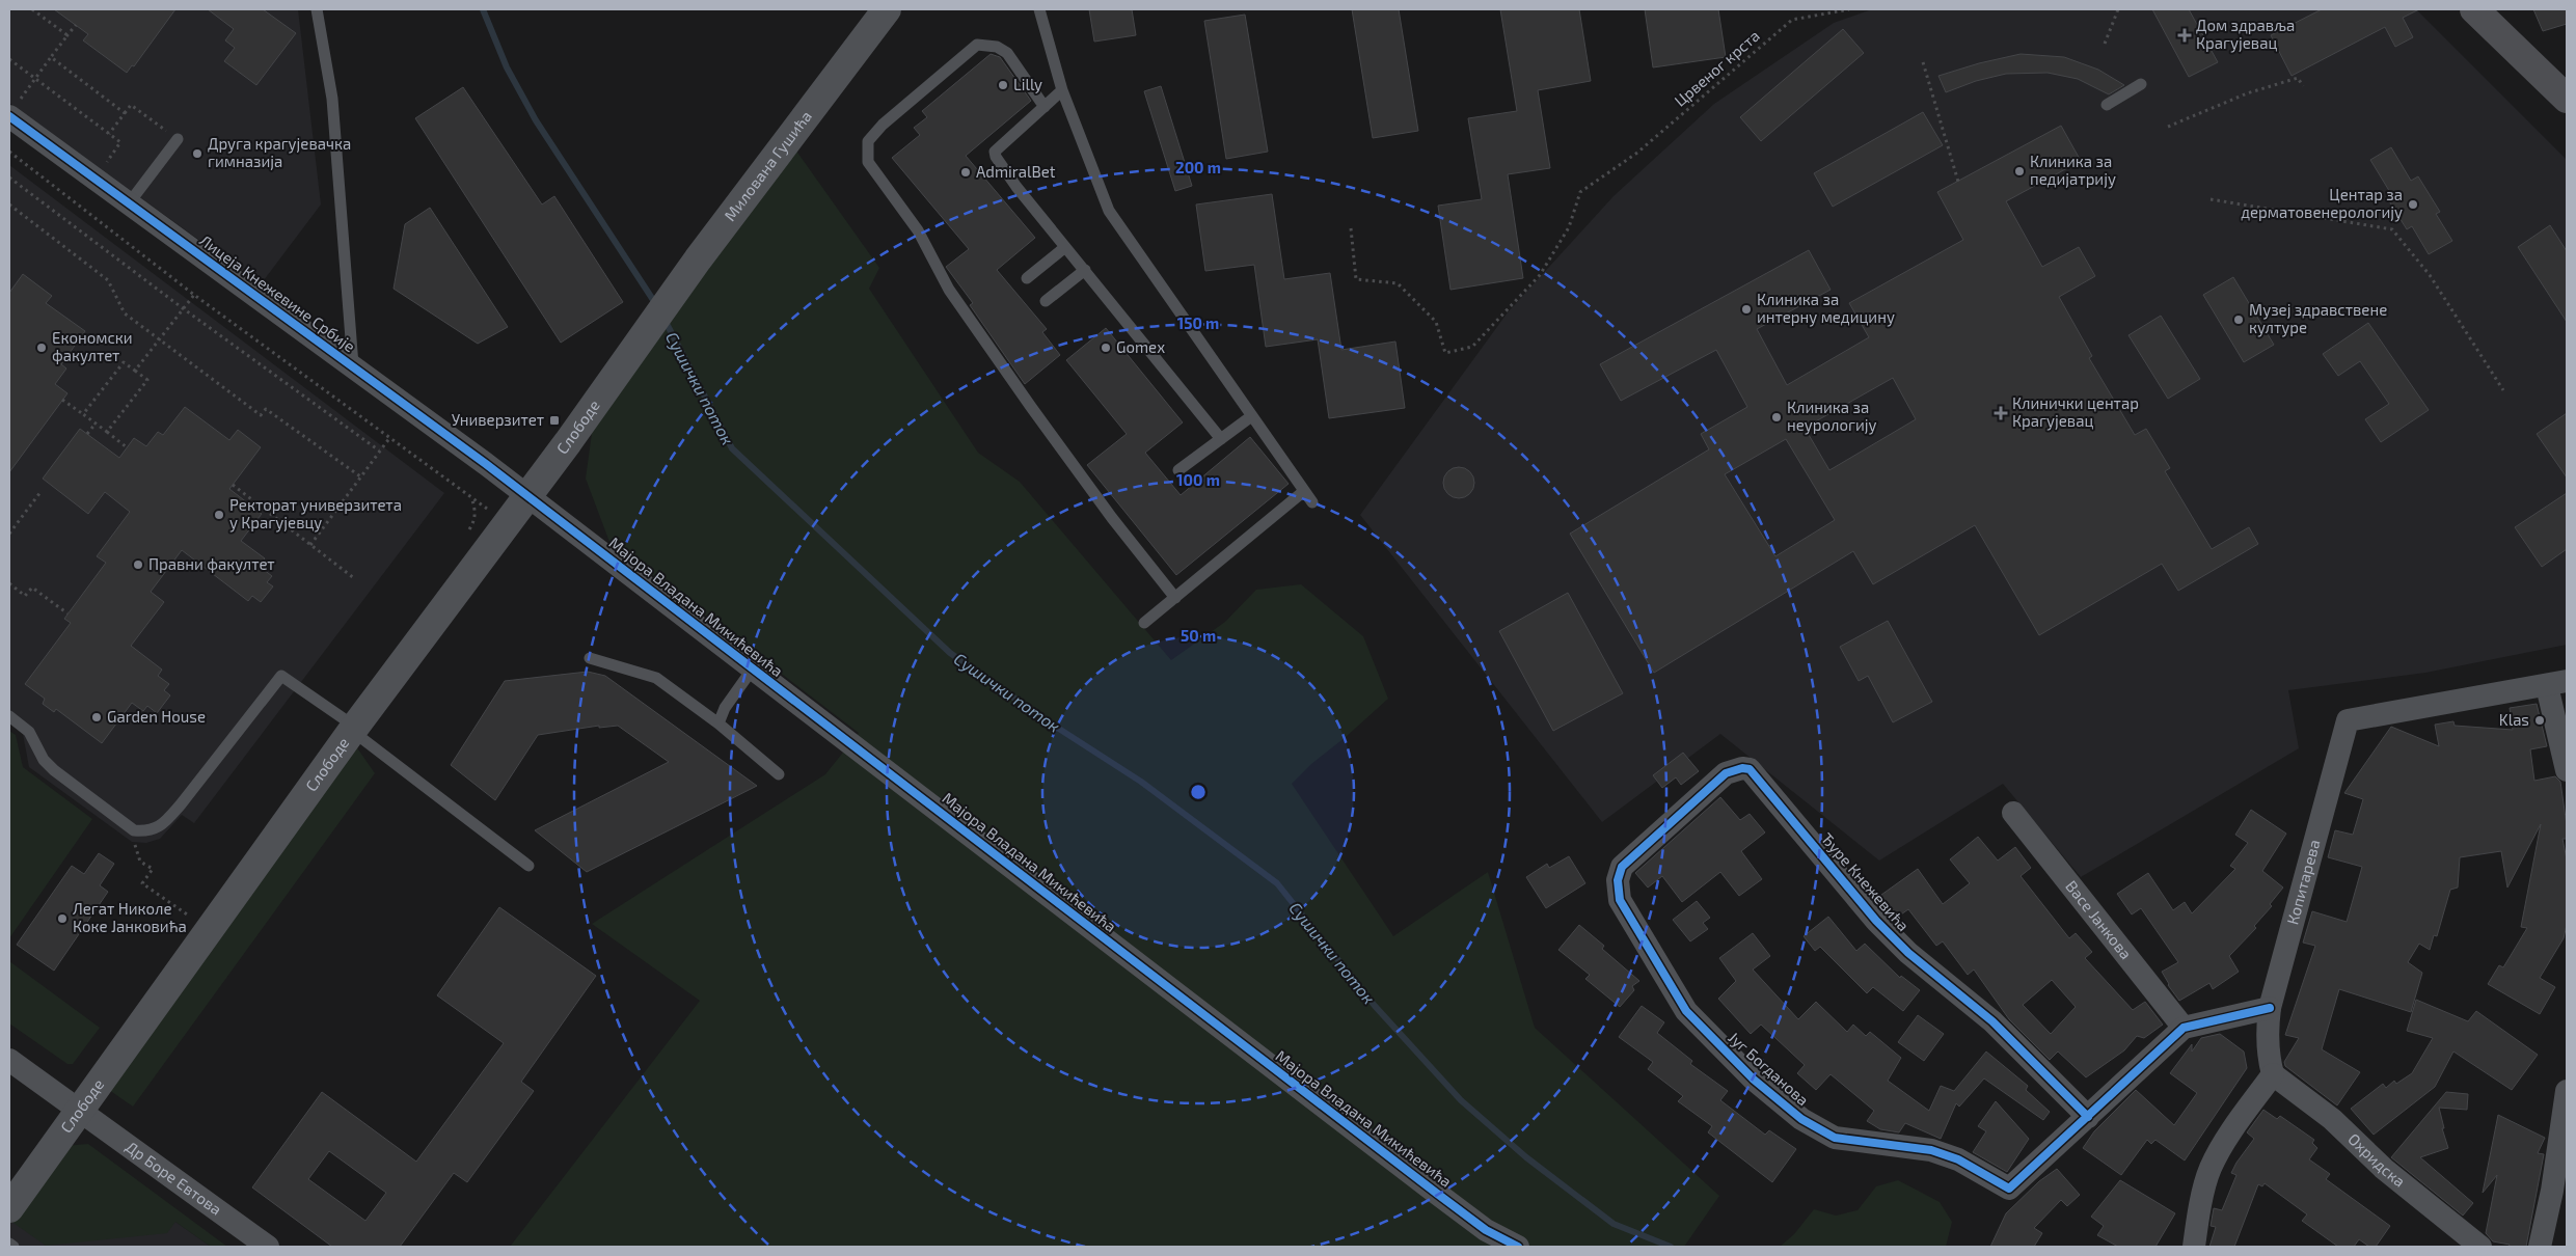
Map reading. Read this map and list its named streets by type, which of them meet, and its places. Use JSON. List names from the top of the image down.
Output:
{
  "streets": {
    "street": [
      "Милована Гушића",
      "Лицеја Кнежевине Србије",
      "Слободе",
      "Мајора Владана Микићевића",
      "Ђуре Кнежевића",
      "Копитарева",
      "Васе Јанкова",
      "Југ Богданова",
      "Охридска",
      "Др Боре Евтова"
    ],
    "path": ["Црвеног крста"]
  },
  "crossings": [
    ["Милована Гушића", "Слободе"],
    ["Лицеја Кнежевине Србије", "Слободе"],
    ["Лицеја Кнежевине Србије", "Мајора Владана Микићевића"],
    ["Слободе", "Мајора Владана Микићевића"],
    ["Слободе", "Др Боре Евтова"],
    ["Ђуре Кнежевића", "Југ Богданова"],
    ["Копитарева", "Охридска"],
    ["Васе Јанкова", "Југ Богданова"]
  ],
  "water": ["Сушички поток"],
  "places": {
    "health": ["Дом здравља Крагујевац", "Клинички центар Крагујевац"],
    "other": [
      "Lilly",
      "Друга крагујевачка гимназија",
      "Клиника за педијатрију",
      "AdmiralBet",
      "Центар за дерматовенерологију",
      "Клиника за интерну медицину",
      "Музеј здравствене културе",
      "Економски факултет",
      "Gomex",
      "Клиника за неурологију",
      "Ректорат универзитета у Крагујевцу",
      "Правни факултет",
      "Garden House",
      "Klas",
      "Легат Николе Коке Јанковића"
    ],
    "transit": ["Универзитет"]
  },
  "rings": [
    "200 m",
    "150 m",
    "100 m",
    "50 m"
  ]
}
